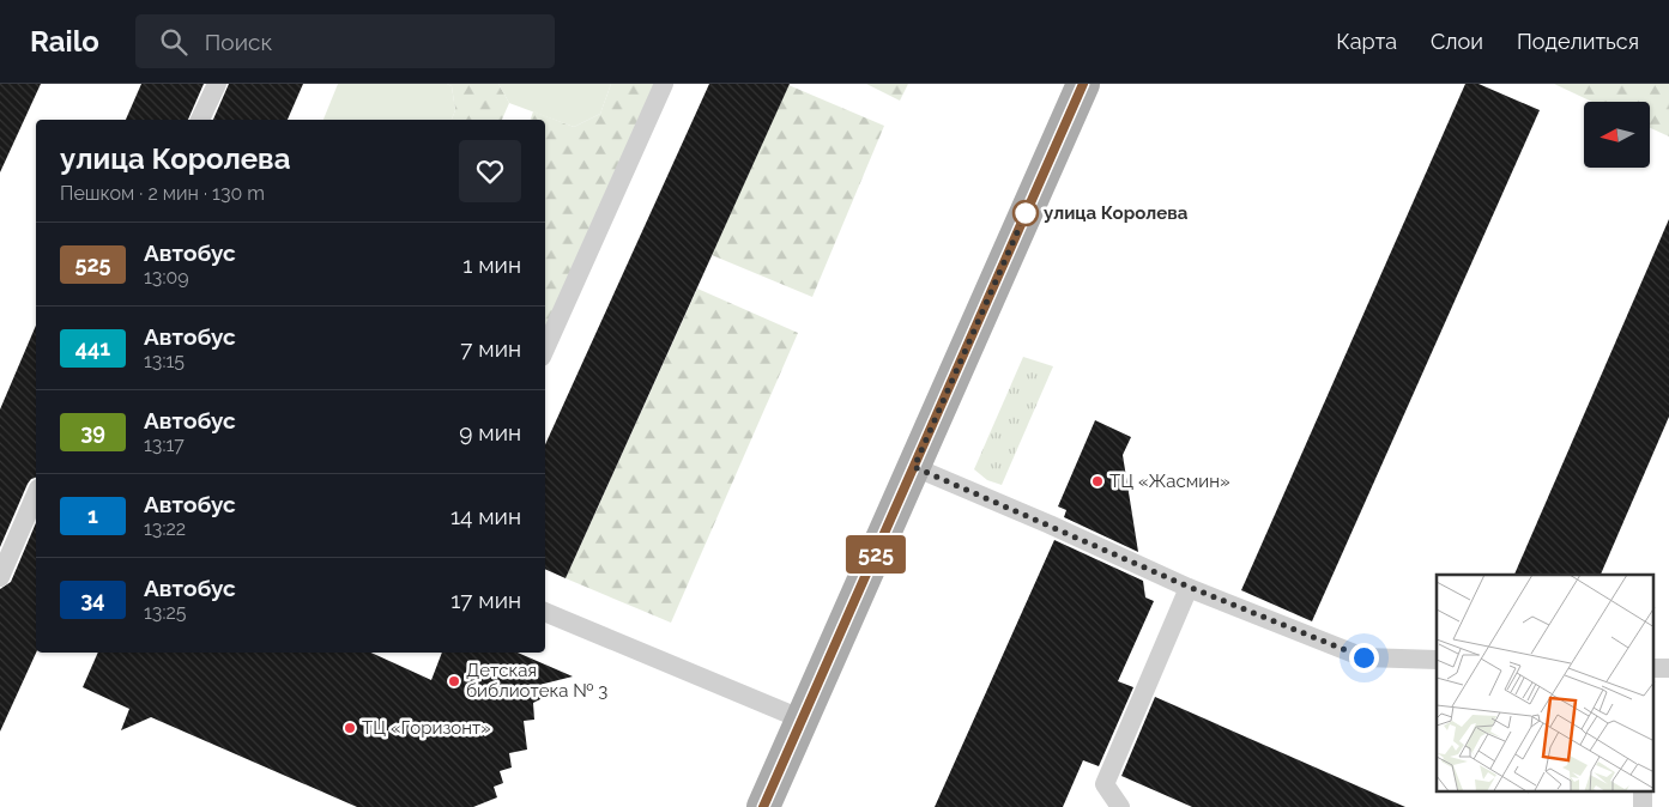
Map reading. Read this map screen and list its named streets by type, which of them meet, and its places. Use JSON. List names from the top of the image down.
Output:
{
  "places": [
    "улица Королева",
    "ТЦ «Жасмин»",
    "Детская библиотека № 3",
    "ТЦ «Горизонт»"
  ],
  "lines": ["bus line 525"],
  "north": "left",
  "page": {
    "header": "Railo",
    "search": "Поиск",
    "nav": ["Карта", "Слои", "Поделиться"],
    "on_map": "525",
    "heading": ["улица Королева", "Пешком · 2 мин · 130 m"],
    "list": [
      {
        "mark": "525",
        "name": "Автобус",
        "note": "13:09",
        "value": "1 мин"
      },
      {
        "mark": "441",
        "name": "Автобус",
        "note": "13:15",
        "value": "7 мин"
      },
      {
        "mark": "39",
        "name": "Автобус",
        "note": "13:17",
        "value": "9 мин"
      },
      {
        "mark": "1",
        "name": "Автобус",
        "note": "13:22",
        "value": "14 мин"
      },
      {
        "mark": "34",
        "name": "Автобус",
        "note": "13:25",
        "value": "17 мин"
      }
    ]
  }
}
